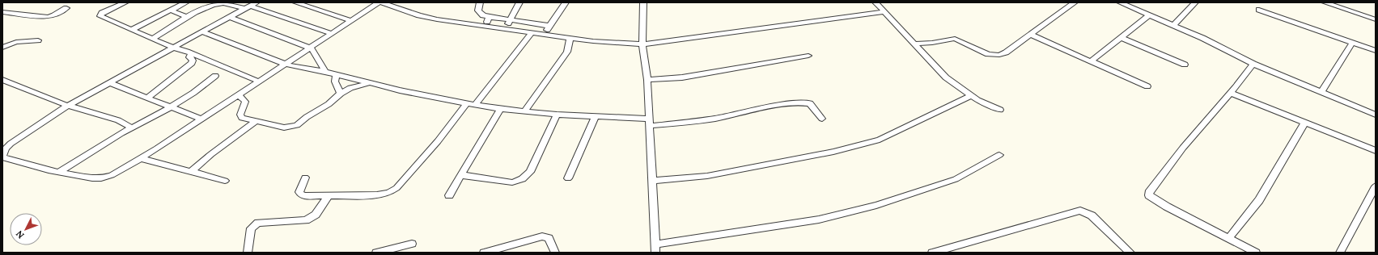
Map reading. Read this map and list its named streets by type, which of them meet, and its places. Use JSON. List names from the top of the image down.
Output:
{
  "north": "bottom left"
}
